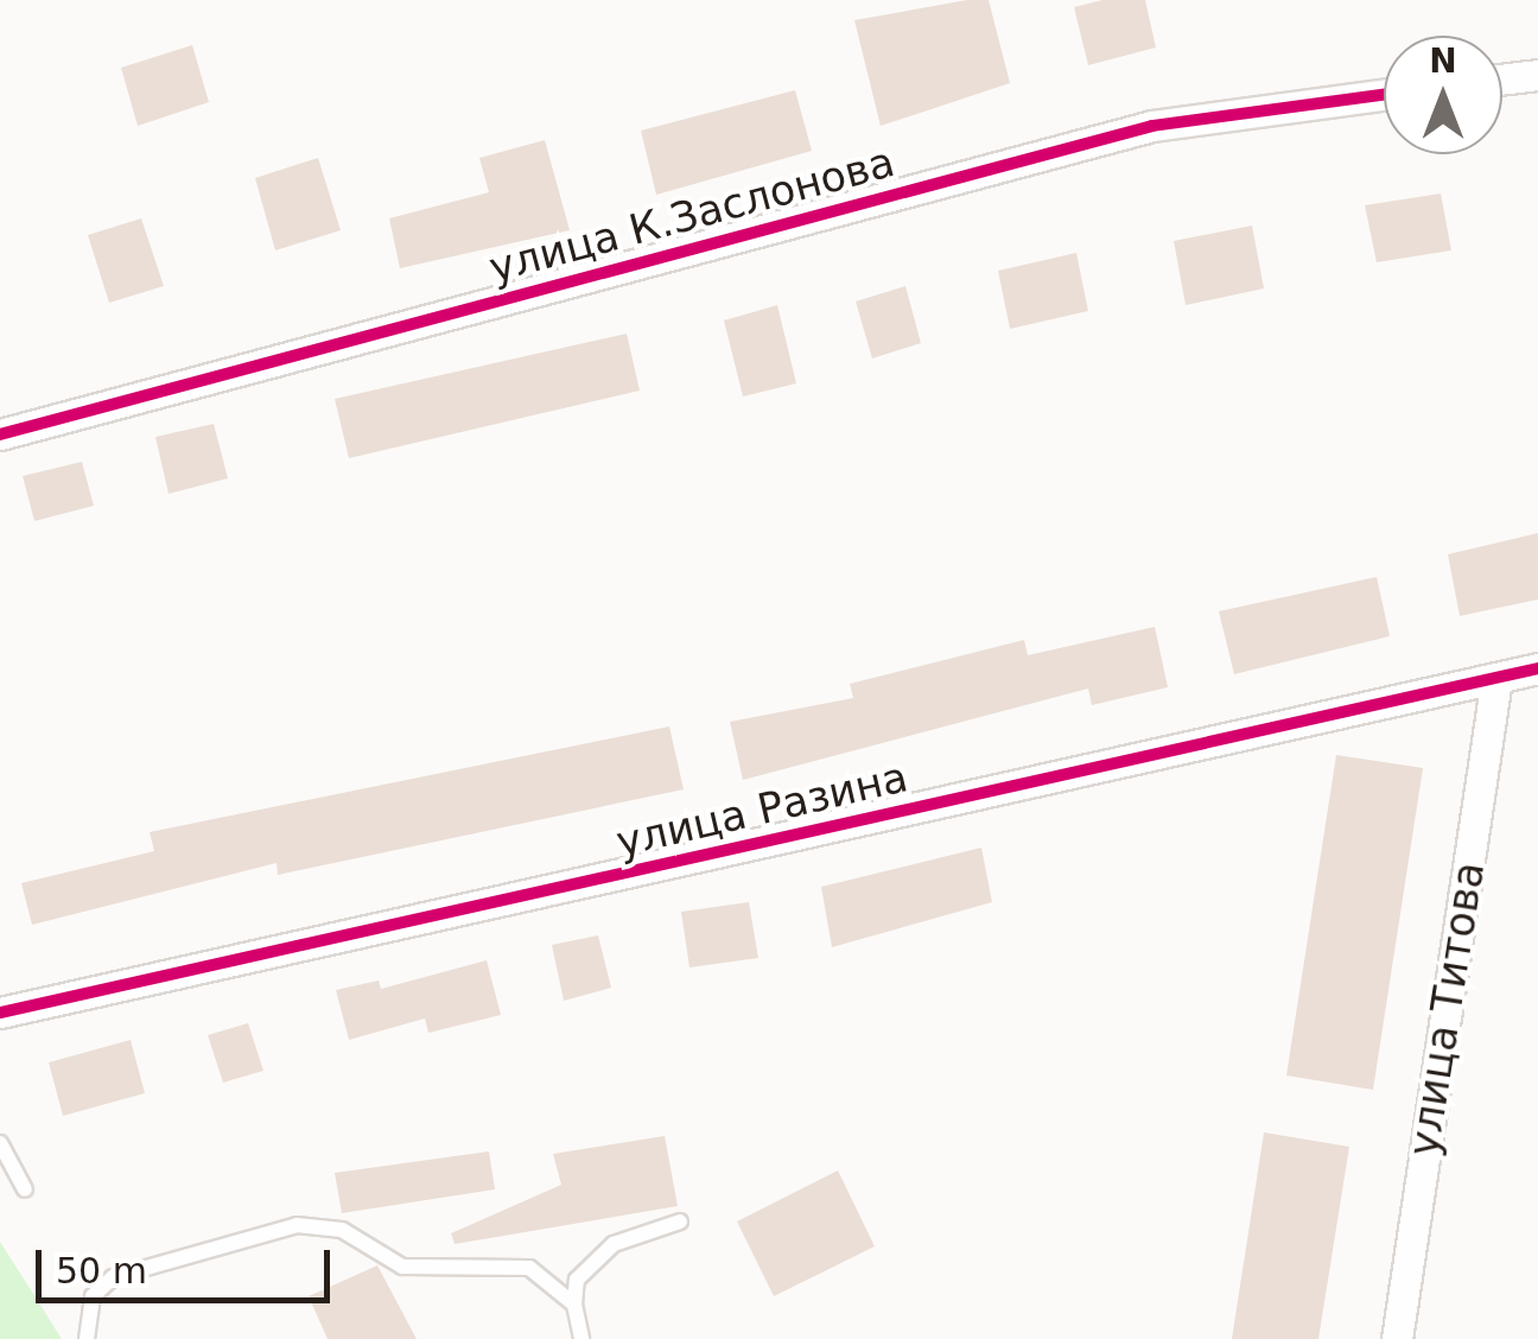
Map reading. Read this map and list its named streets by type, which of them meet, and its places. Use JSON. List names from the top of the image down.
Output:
{
  "streets": {
    "street": ["улица К.Заслонова", "улица Разина", "улица Титова"]
  },
  "crossings": [
    ["улица Разина", "улица Титова"]
  ],
  "scale_bar": "50 m",
  "north": "top"
}
